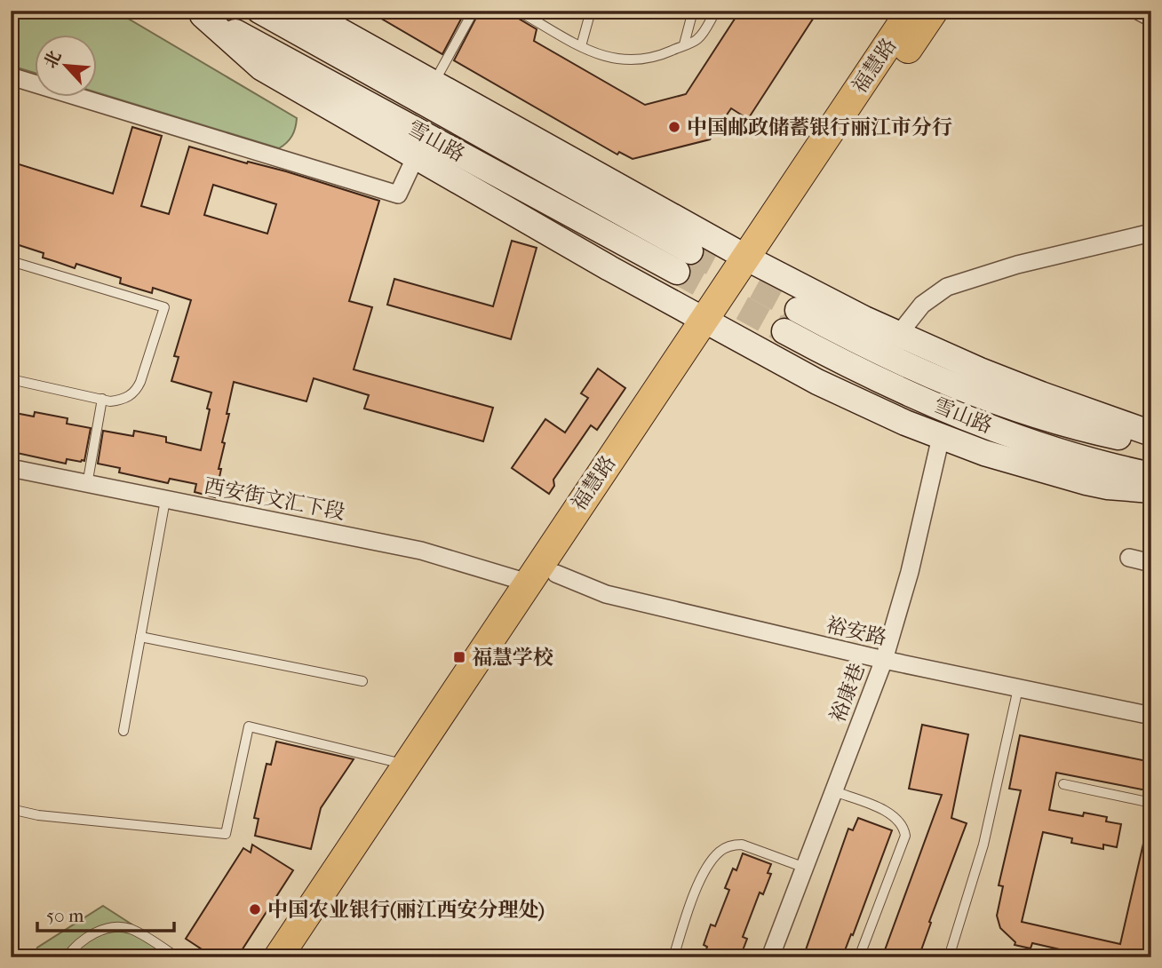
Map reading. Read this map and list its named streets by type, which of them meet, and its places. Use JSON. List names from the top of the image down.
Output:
{
  "streets": {
    "main road": ["福慧路", "雪山路"],
    "street": ["西安街文汇下段", "裕安路", "裕康巷"]
  },
  "crossings": [
    ["福慧路", "西安街文汇下段"],
    ["福慧路", "裕安路"],
    ["裕安路", "裕康巷"]
  ],
  "places": {
    "other": ["中国邮政储蓄银行丽江市分行", "中国农业银行(丽江西安分理处)"],
    "transit": ["福慧学校"]
  },
  "scale_bar": "50 m",
  "north": "top left"
}
